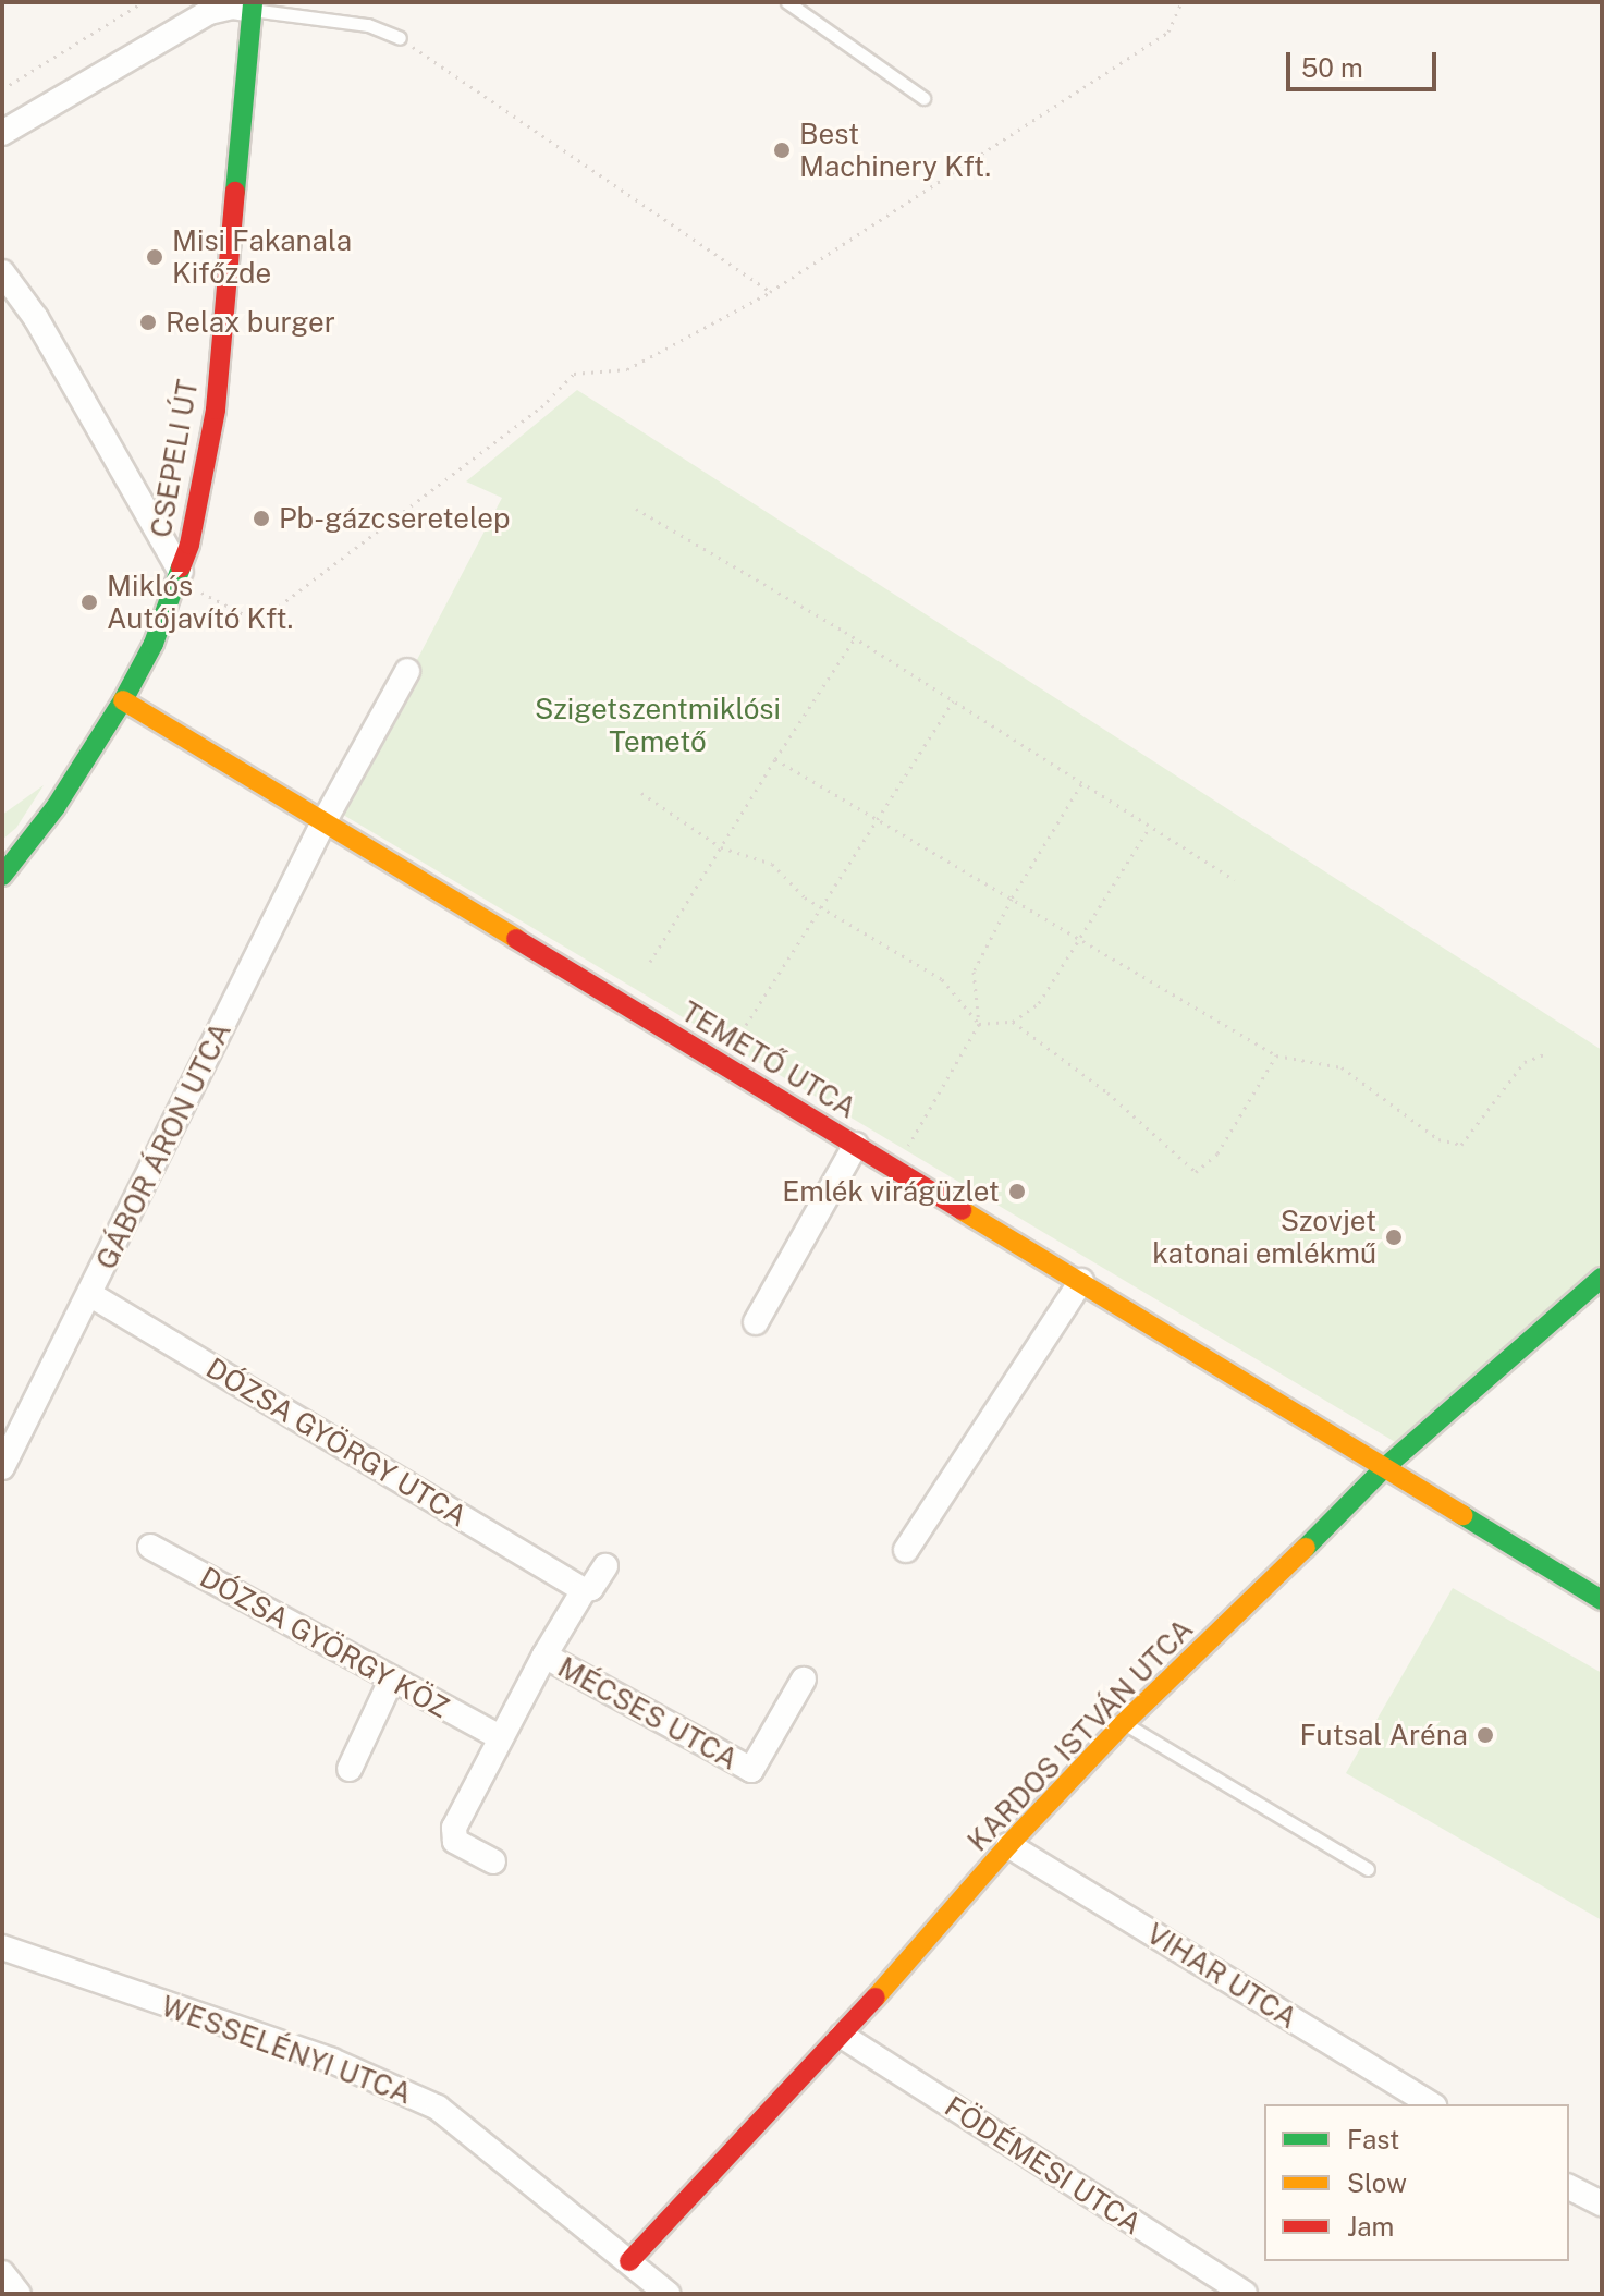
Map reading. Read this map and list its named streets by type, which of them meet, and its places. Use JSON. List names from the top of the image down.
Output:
{
  "streets": {
    "street": [
      "CSEPELI ÚT",
      "TEMETŐ UTCA",
      "GÁBOR ÁRON UTCA",
      "DÓZSA GYÖRGY UTCA",
      "DÓZSA GYÖRGY KÖZ",
      "MÉCSES UTCA",
      "KARDOS ISTVÁN UTCA",
      "VIHAR UTCA",
      "WESSELÉNYI UTCA",
      "FÖDÉMESI UTCA"
    ]
  },
  "crossings": [
    ["CSEPELI ÚT", "TEMETŐ UTCA"],
    ["TEMETŐ UTCA", "GÁBOR ÁRON UTCA"],
    ["TEMETŐ UTCA", "KARDOS ISTVÁN UTCA"],
    ["GÁBOR ÁRON UTCA", "DÓZSA GYÖRGY UTCA"],
    ["KARDOS ISTVÁN UTCA", "VIHAR UTCA"],
    ["KARDOS ISTVÁN UTCA", "WESSELÉNYI UTCA"],
    ["KARDOS ISTVÁN UTCA", "FÖDÉMESI UTCA"]
  ],
  "parks": ["Szigetszentmiklósi Temető"],
  "places": [
    "Best Machinery Kft.",
    "Misi Fakanala Kifőzde",
    "Relax burger",
    "Pb-gázcseretelep",
    "Miklós Autójavító Kft.",
    "Emlék virágüzlet",
    "Szovjet katonai emlékmű",
    "Futsal Aréna"
  ],
  "legend": ["Fast", "Slow", "Jam"],
  "scale_bar": "50 m"
}
